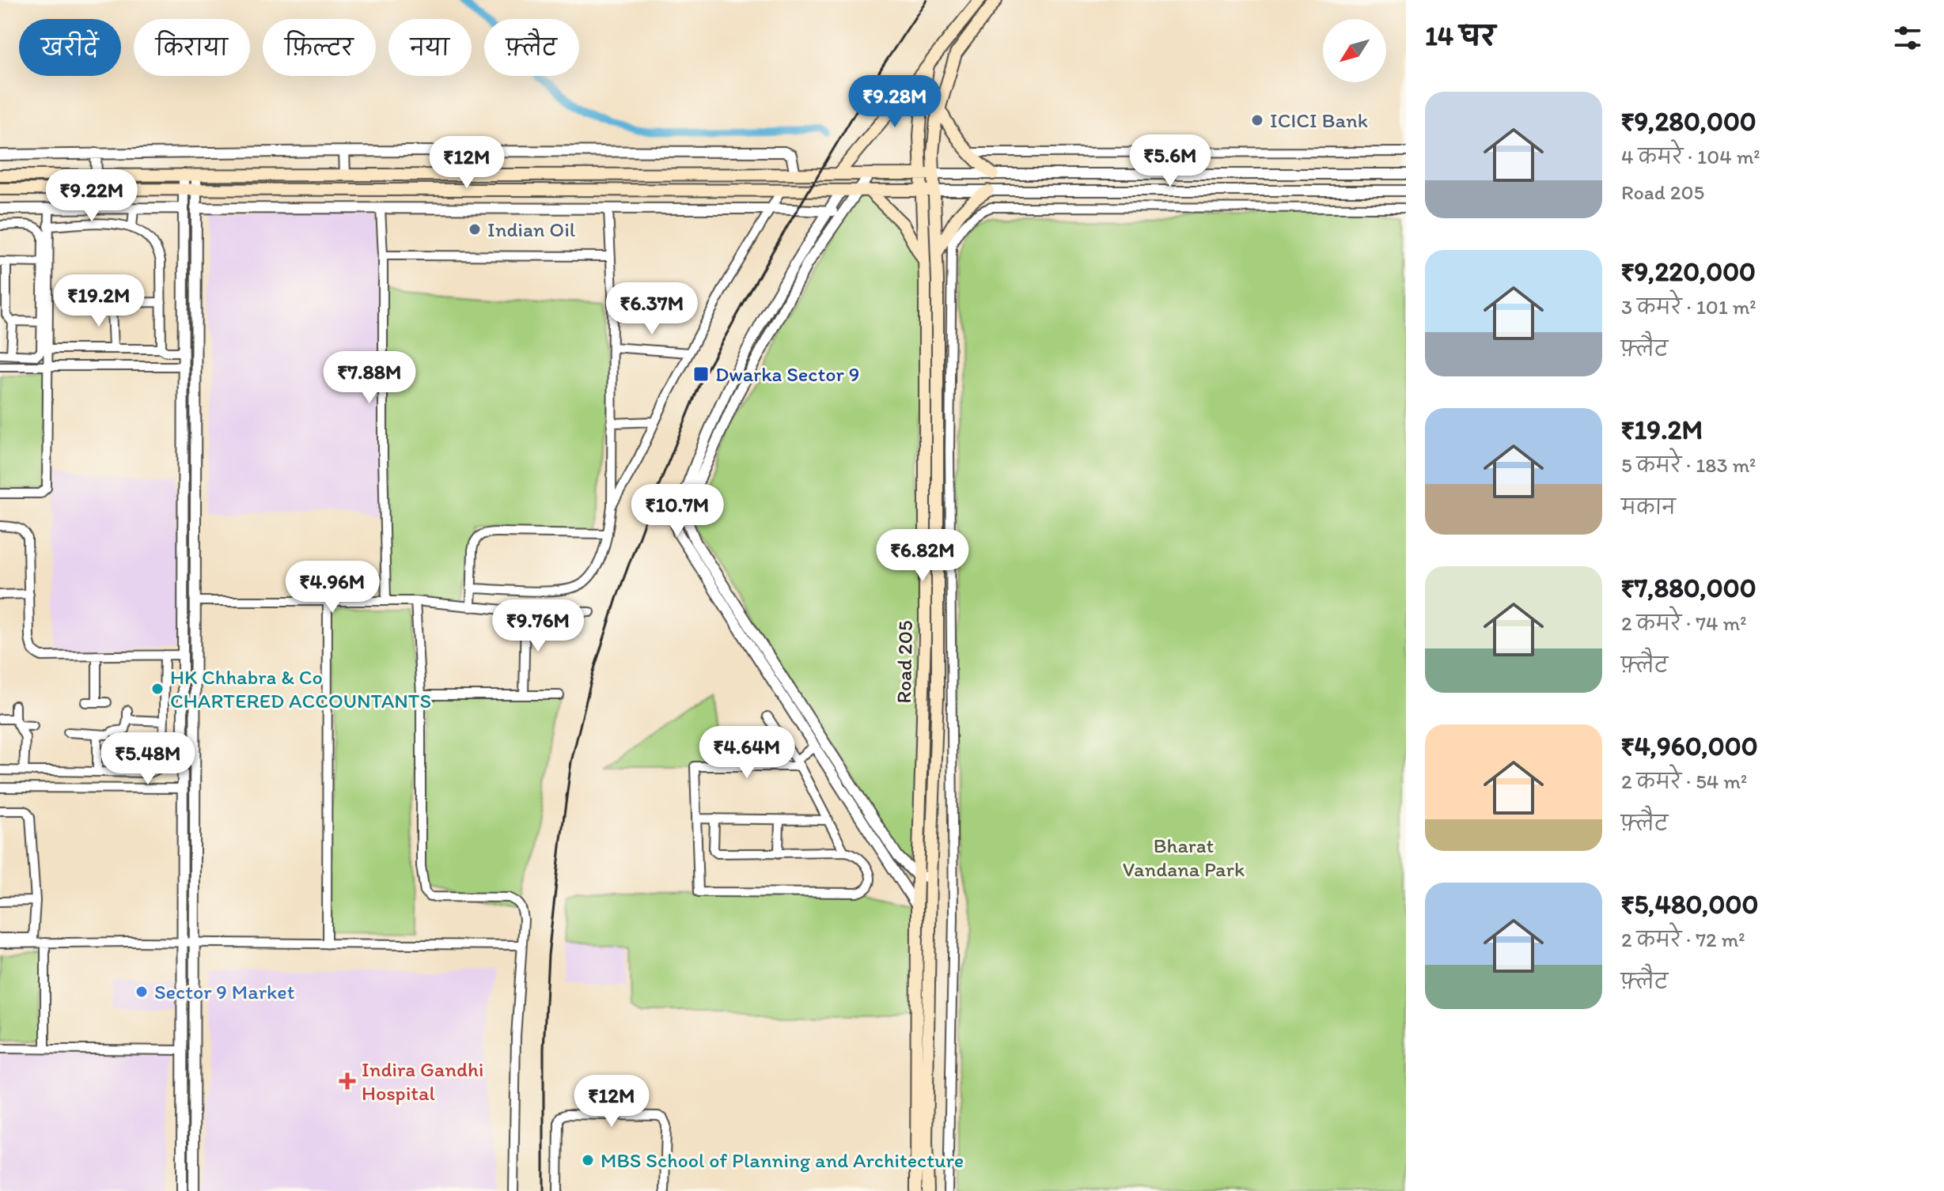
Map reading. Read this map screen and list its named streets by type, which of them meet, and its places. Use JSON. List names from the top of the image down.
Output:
{
  "streets": {
    "main road": ["Road 205"]
  },
  "parks": ["Bharat Vandana Park"],
  "places": {
    "other": [
      "ICICI Bank",
      "Indian Oil",
      "HK Chhabra & Co CHARTERED ACCOUNTANTS",
      "Sector 9 Market",
      "MBS School of Planning and Architecture"
    ],
    "transit": ["Dwarka Sector 9"],
    "health": ["Indira Gandhi Hospital"]
  },
  "north": "bottom left",
  "page": {
    "heading": "14 घर",
    "chip": [
      "खरीदें",
      "किराया",
      "फ़िल्टर",
      "नया",
      "फ़्लैट"
    ],
    "price": [
      "₹9.28M",
      "₹5.6M",
      "₹12M",
      "₹9.22M",
      "₹19.2M",
      "₹6.37M",
      "₹7.88M",
      "₹10.7M",
      "₹6.82M",
      "₹4.96M",
      "₹9.76M",
      "₹4.64M",
      "₹5.48M",
      "₹12M"
    ],
    "list": [
      {
        "name": "₹9,280,000",
        "note": "4 कमरे · 104 m² · Road 205"
      },
      {
        "name": "₹9,220,000",
        "note": "3 कमरे · 101 m² · फ़्लैट"
      },
      {
        "name": "₹19.2M",
        "note": "5 कमरे · 183 m² · मकान"
      },
      {
        "name": "₹7,880,000",
        "note": "2 कमरे · 74 m² · फ़्लैट"
      },
      {
        "name": "₹4,960,000",
        "note": "2 कमरे · 54 m² · फ़्लैट"
      },
      {
        "name": "₹5,480,000",
        "note": "2 कमरे · 72 m² · फ़्लैट"
      }
    ]
  }
}
